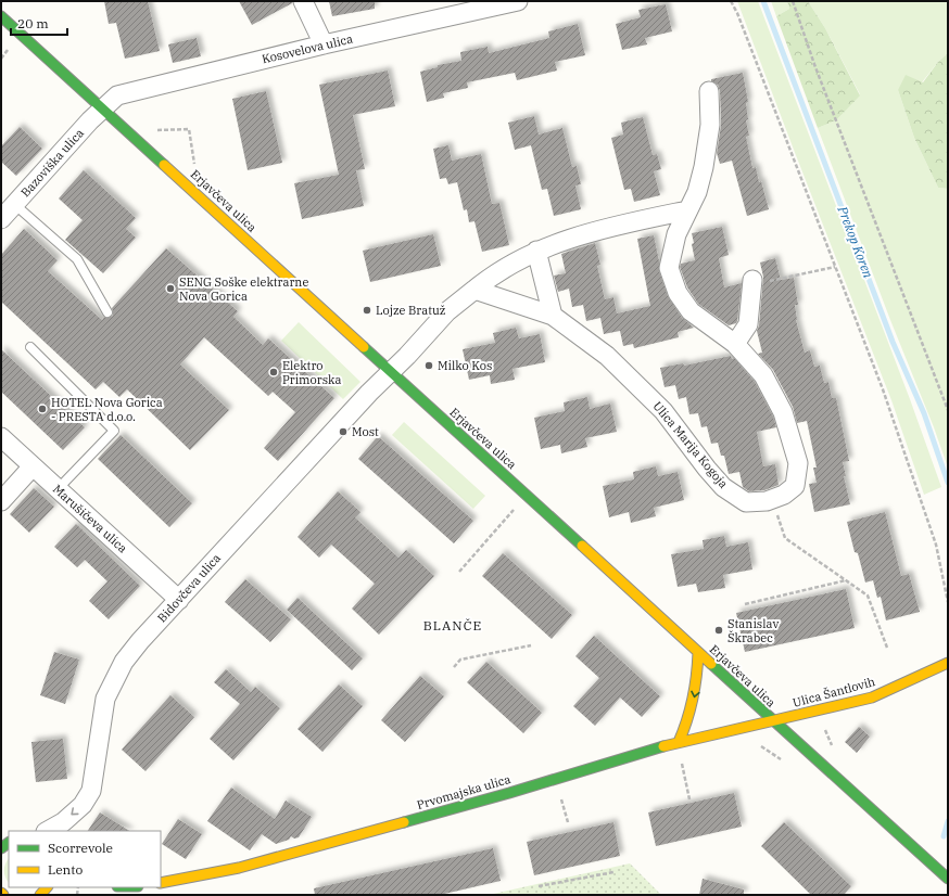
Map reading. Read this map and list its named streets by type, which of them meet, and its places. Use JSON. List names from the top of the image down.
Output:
{
  "streets": {
    "main road": ["Erjavčeva ulica", "Ulica Šantlovih", "Prvomajska ulica"],
    "street": [
      "Kosovelova ulica",
      "Bazoviška ulica",
      "Ulica Marija Kogoja",
      "Marušičeva ulica",
      "Bidovčeva ulica"
    ]
  },
  "crossings": [
    ["Kosovelova ulica", "Bazoviška ulica"],
    ["Kosovelova ulica", "Erjavčeva ulica"],
    ["Bazoviška ulica", "Erjavčeva ulica"],
    ["Erjavčeva ulica", "Bidovčeva ulica"],
    ["Erjavčeva ulica", "Ulica Šantlovih"],
    ["Erjavčeva ulica", "Prvomajska ulica"],
    ["Marušičeva ulica", "Bidovčeva ulica"],
    ["Ulica Šantlovih", "Prvomajska ulica"]
  ],
  "one_way": ["Bidovčeva ulica"],
  "districts": ["BLANČE"],
  "water": ["Prekop Koren"],
  "places": [
    "SENG Soške elektrarne Nova Gorica",
    "Lojze Bratuž",
    "Milko Kos",
    "Elektro Primorska",
    "HOTEL Nova Gorica - PRESTA d.o.o.",
    "Most",
    "Stanislav Škrabec"
  ],
  "legend": ["Scorrevole", "Lento"],
  "scale_bar": "20 m"
}
